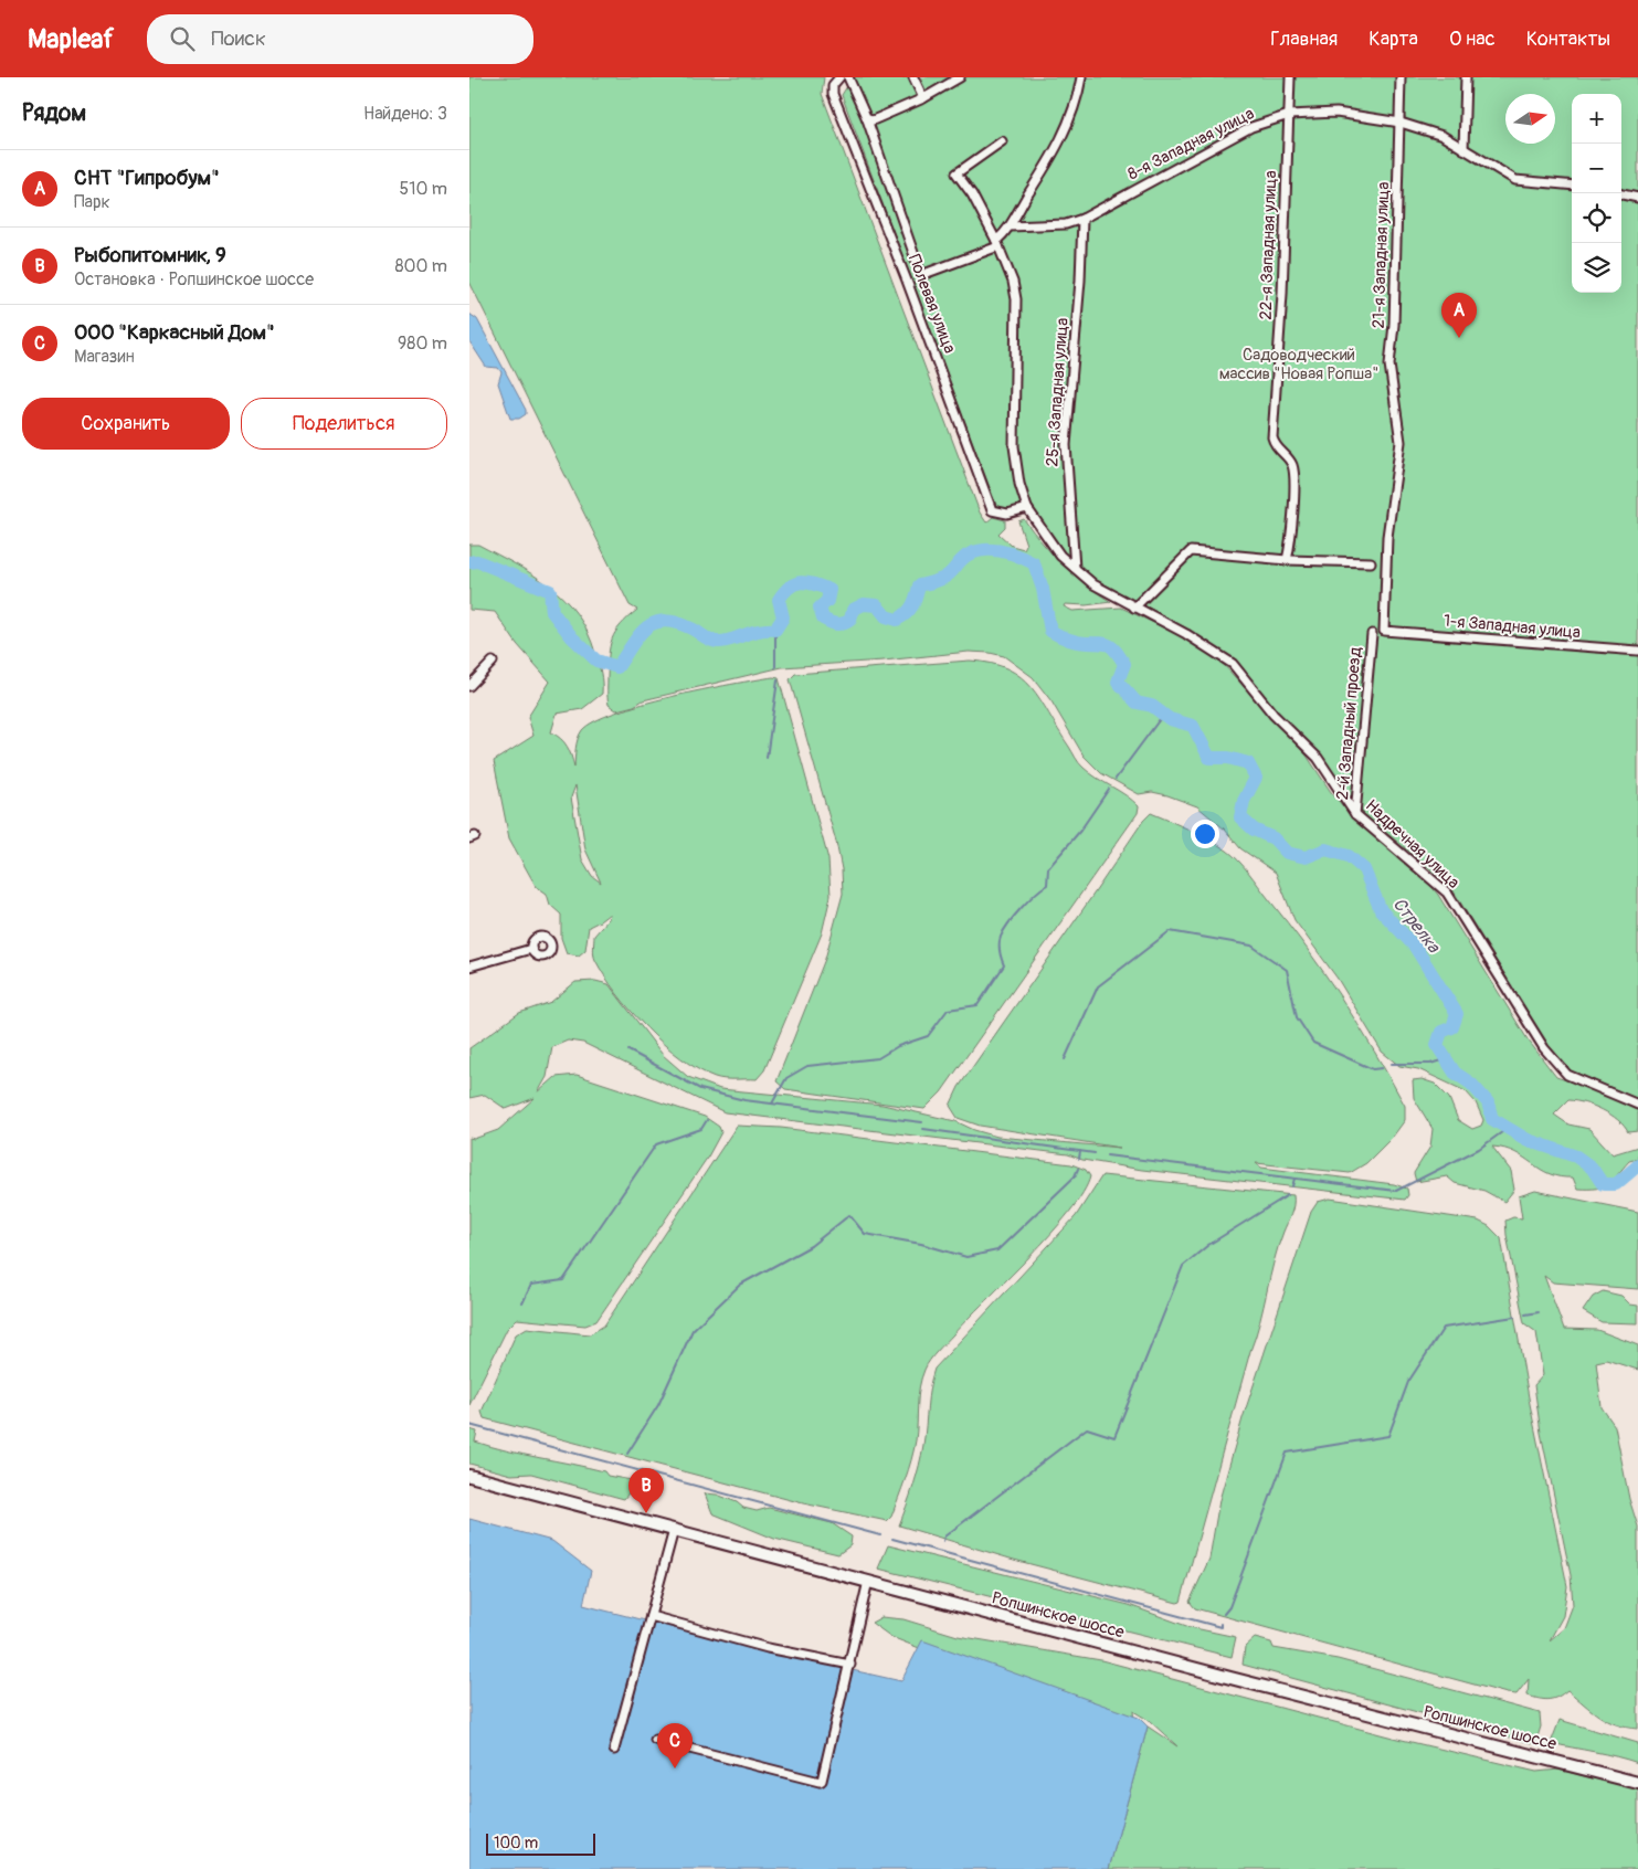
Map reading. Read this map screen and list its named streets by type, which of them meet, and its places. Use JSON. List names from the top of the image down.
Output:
{
  "streets": {
    "main road": ["Ропшинское шоссе"],
    "street": [
      "8-я Западная улица",
      "22-я Западная улица",
      "21-я Западная улица",
      "Полевая улица",
      "25-я Западная улица",
      "1-я Западная улица",
      "2-й Западный проезд",
      "Надречная улица"
    ]
  },
  "crossings": [
    ["8-я Западная улица", "22-я Западная улица"],
    ["8-я Западная улица", "21-я Западная улица"],
    ["8-я Западная улица", "25-я Западная улица"],
    ["21-я Западная улица", "1-я Западная улица"],
    ["Полевая улица", "Надречная улица"],
    ["25-я Западная улица", "Надречная улица"],
    ["2-й Западный проезд", "Надречная улица"]
  ],
  "water": ["Стрелка"],
  "parks": ["Садоводческий массив \"Новая Ропша\""],
  "scale_bar": "100 m",
  "north": "right",
  "page": {
    "header": "Mapleaf",
    "search": "Поиск",
    "nav": [
      "Главная",
      "Карта",
      "О нас",
      "Контакты"
    ],
    "heading": ["Рядом", "Найдено: 3"],
    "map_buttons": ["+", "−"],
    "list": [
      {
        "mark": "A",
        "name": "СНТ \"Гипробум\"",
        "note": "Парк",
        "value": "510 m"
      },
      {
        "mark": "B",
        "name": "Рыбопитомник, 9",
        "note": "Остановка · Ропшинское шоссе",
        "value": "800 m"
      },
      {
        "mark": "C",
        "name": "ООО \"Каркасный Дом\"",
        "note": "Магазин",
        "value": "980 m"
      }
    ],
    "pins": ["A", "B", "C"],
    "buttons": ["Сохранить", "Поделиться"],
    "scale": "100 m"
  }
}
